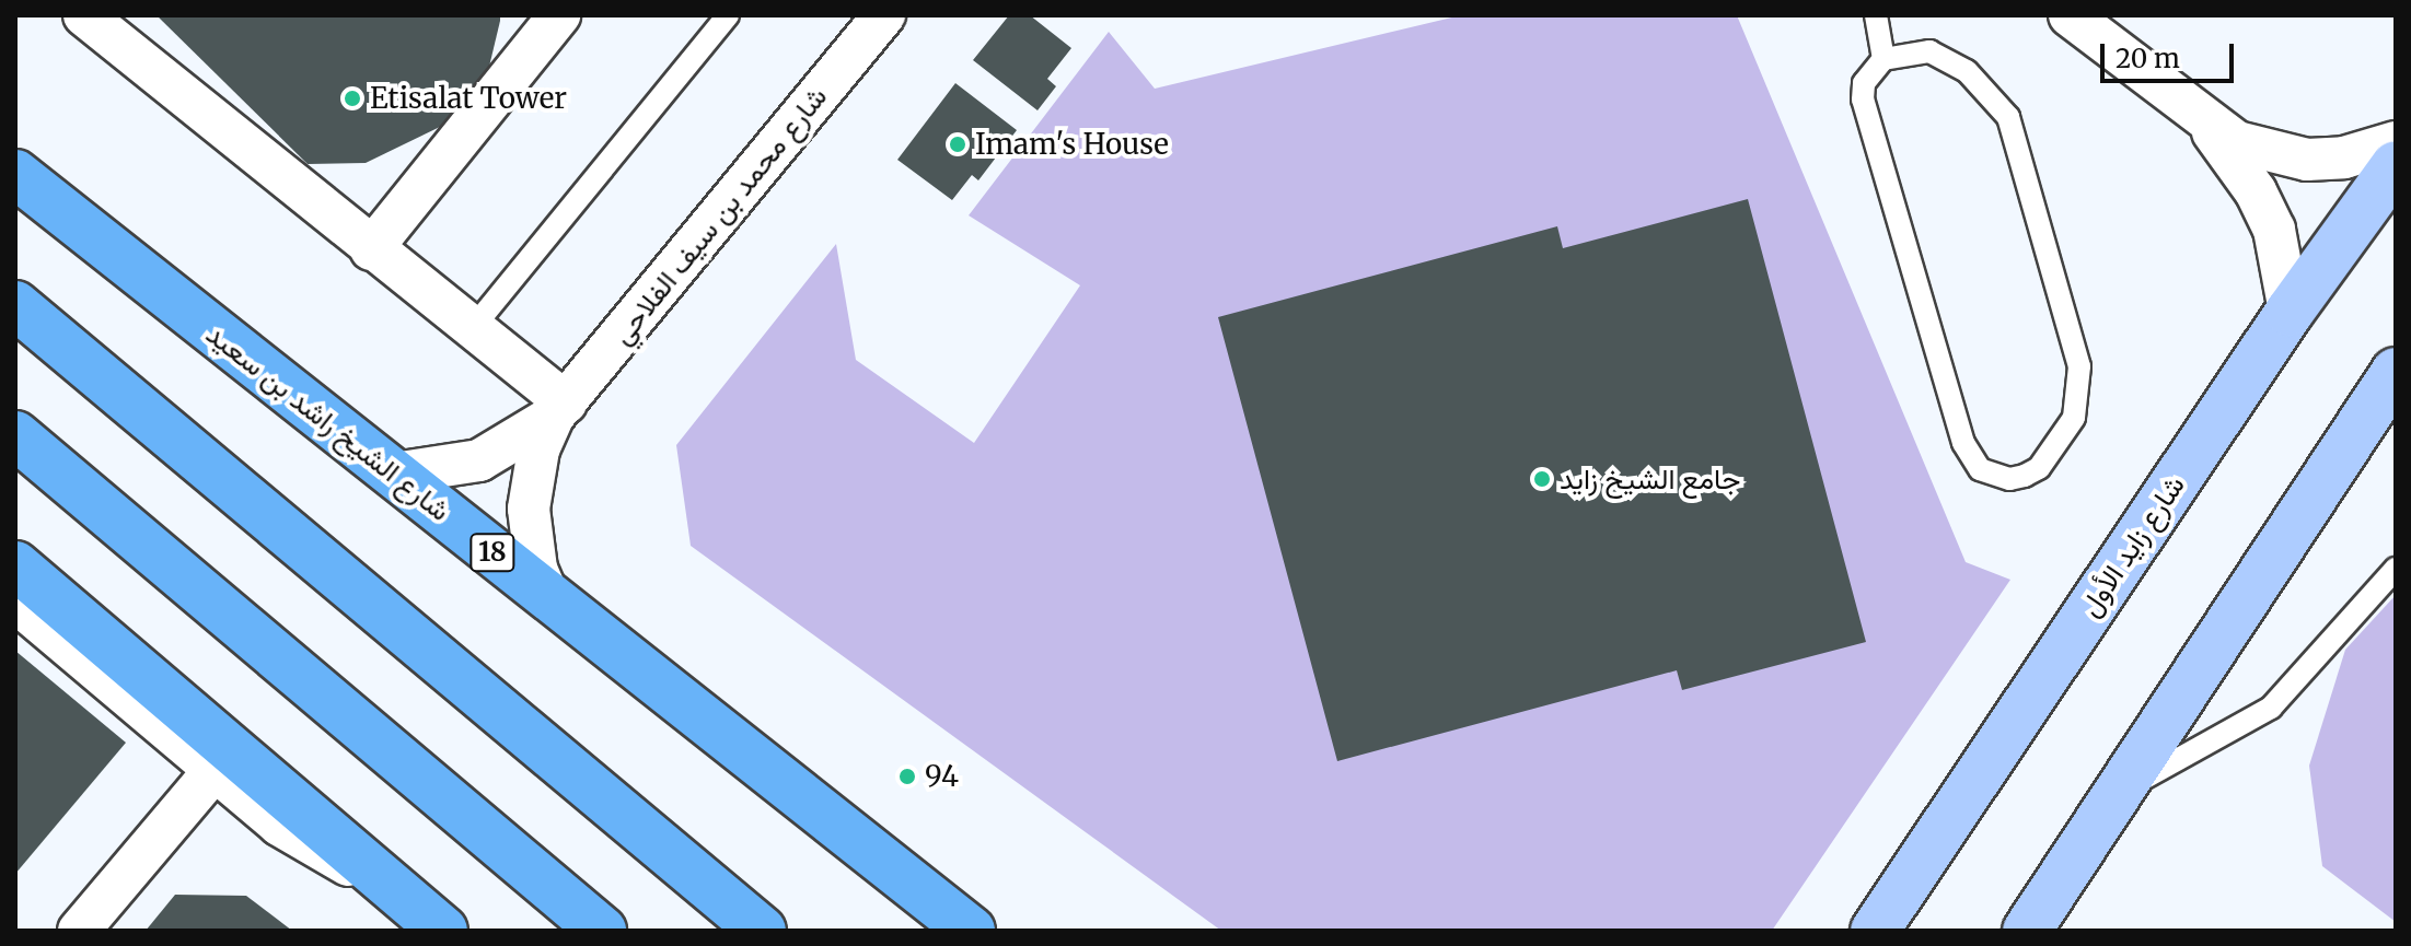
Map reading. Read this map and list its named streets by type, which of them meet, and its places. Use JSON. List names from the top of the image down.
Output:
{
  "streets": {
    "main road": ["شارع الشيخ راشد بن سعيد", "شارع زايد الأول", "18"],
    "street": ["شارع محمد بن سيف الفلاحي"]
  },
  "crossings": [
    ["شارع محمد بن سيف الفلاحي", "شارع الشيخ راشد بن سعيد"]
  ],
  "places": [
    "Etisalat Tower",
    "Imam's House",
    "جامع الشيخ زايد",
    "94"
  ],
  "scale_bar": "20 m"
}
